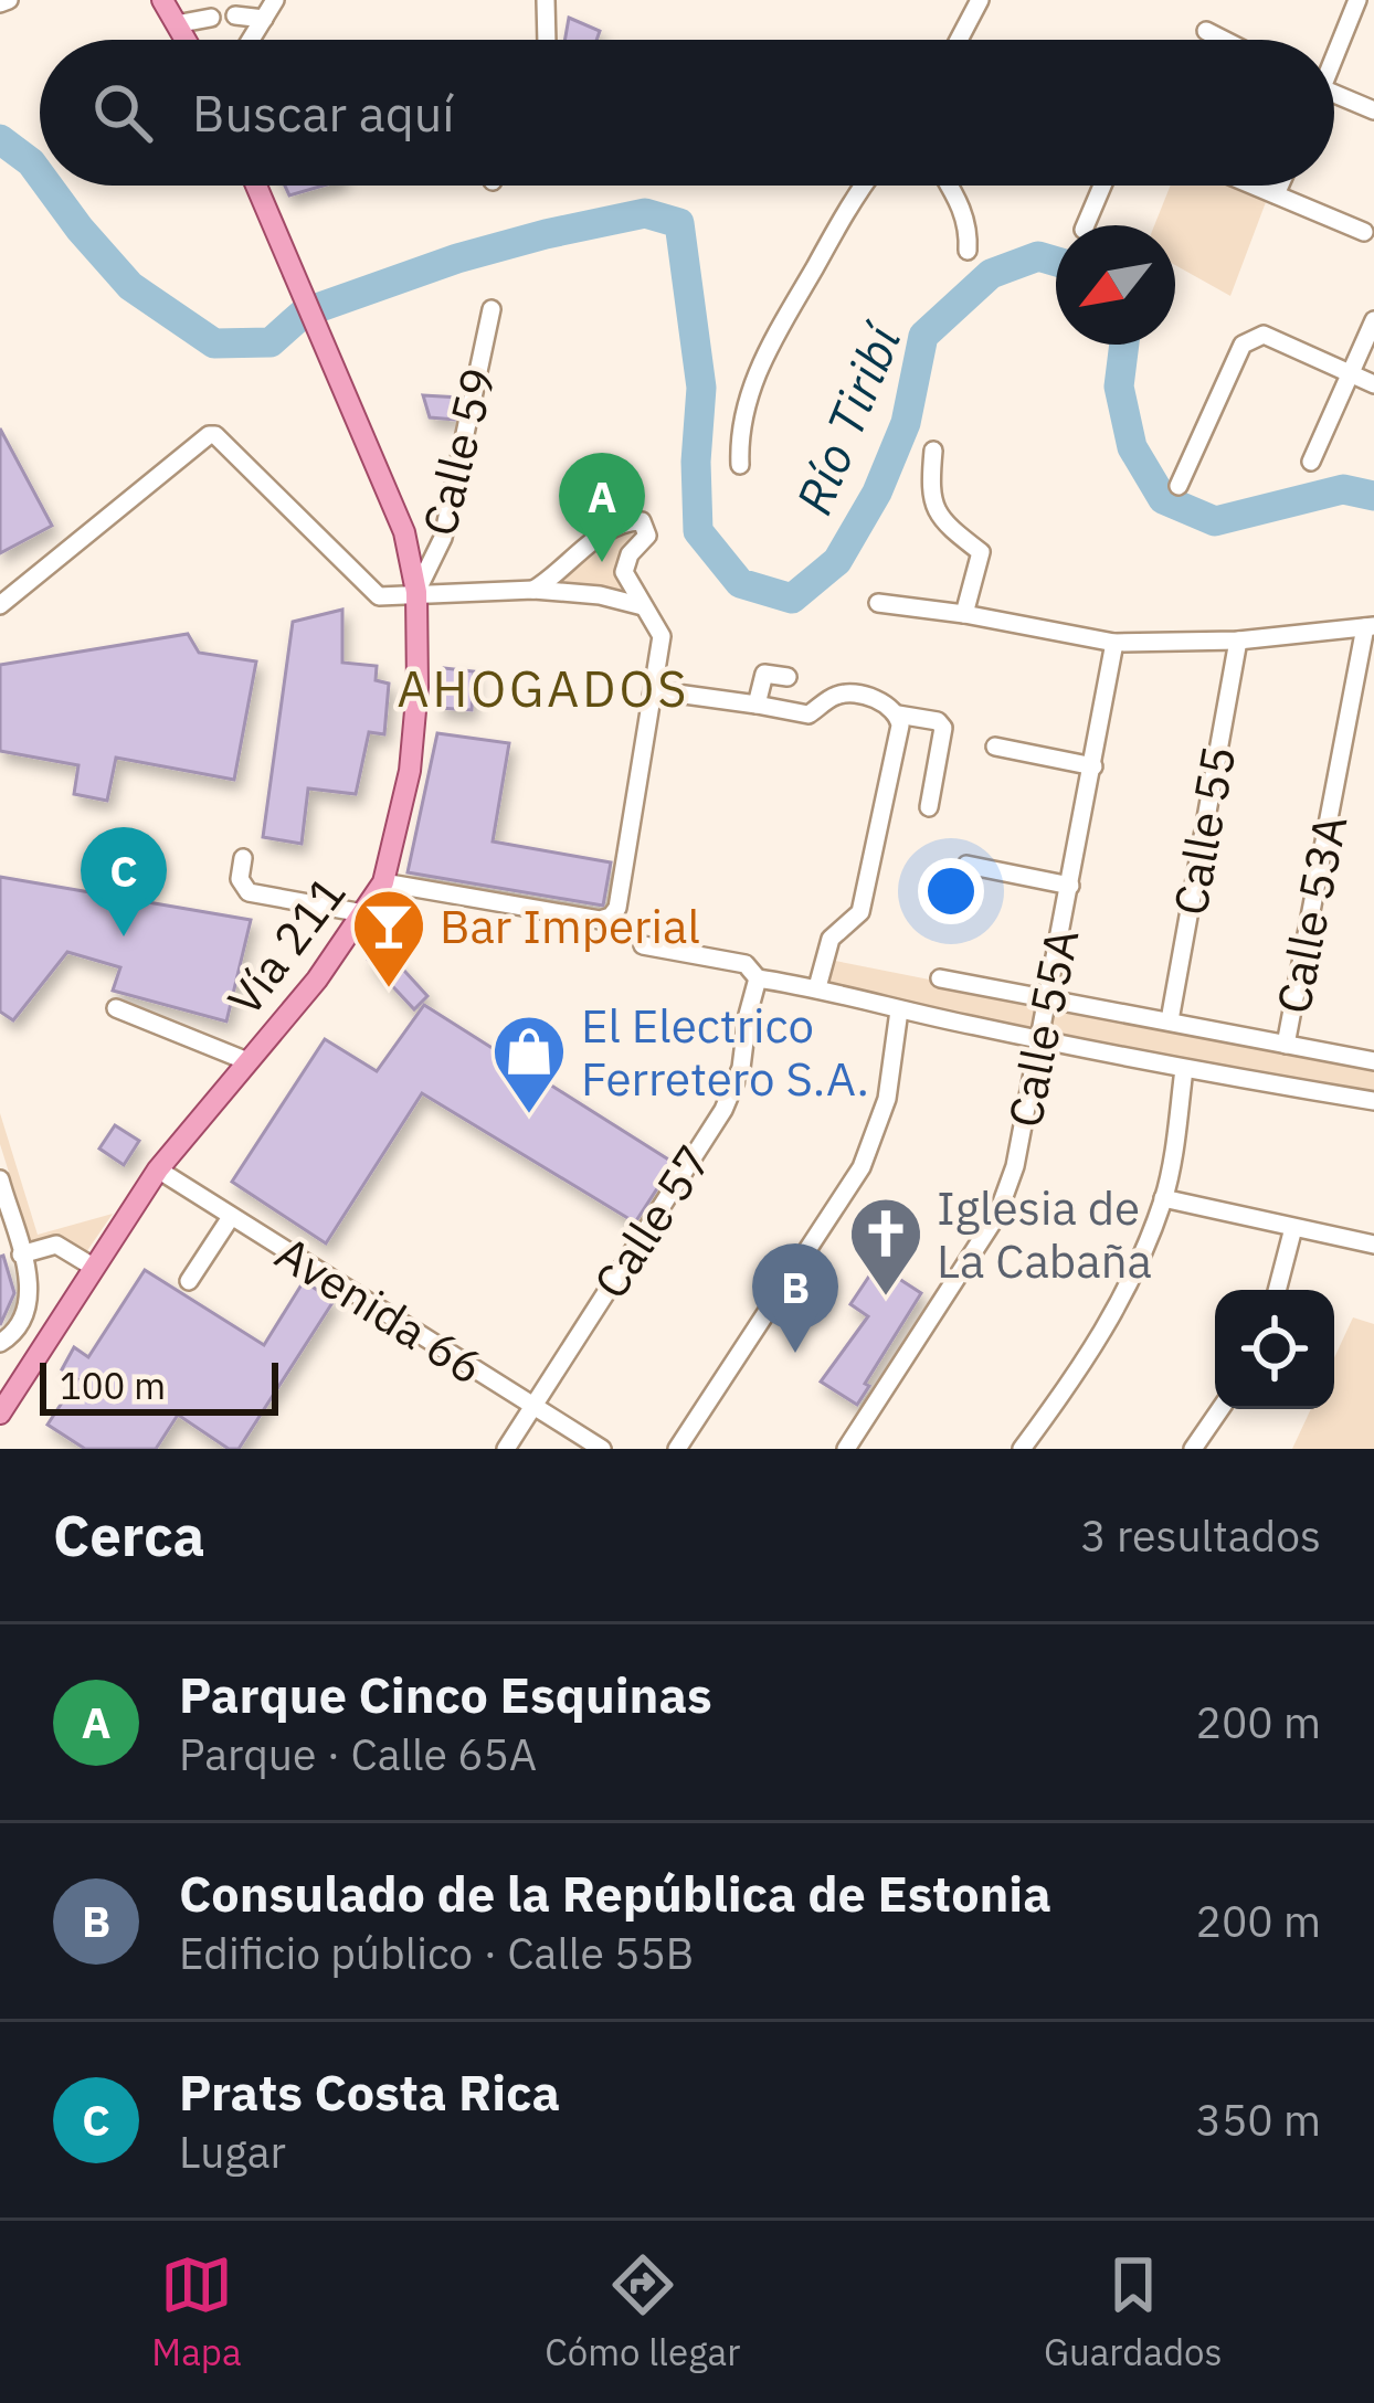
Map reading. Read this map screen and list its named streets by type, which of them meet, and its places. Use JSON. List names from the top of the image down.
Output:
{
  "streets": {
    "main road": ["Vía 211"],
    "street": [
      "Calle 59",
      "Calle 55",
      "Calle 53A",
      "Calle 55A",
      "Calle 57",
      "Avenida 66"
    ]
  },
  "crossings": [
    ["Calle 59", "Vía 211"],
    ["Vía 211", "Avenida 66"],
    ["Calle 57", "Avenida 66"]
  ],
  "districts": ["AHOGADOS"],
  "water": ["Río Tiribí"],
  "places": {
    "bar": ["Bar Imperial"],
    "shop": ["El Electrico Ferretero S.A."],
    "church": ["Iglesia de La Cabaña"]
  },
  "scale_bar": "100 m",
  "north": "bottom left",
  "page": {
    "search": "Buscar aquí",
    "pins": ["A", "C", "B"],
    "scale": "100 m",
    "heading": ["Cerca", "3 resultados"],
    "list": [
      {
        "mark": "A",
        "name": "Parque Cinco Esquinas",
        "note": "Parque · Calle 65A",
        "value": "200 m"
      },
      {
        "mark": "B",
        "name": "Consulado de la República de Estonia",
        "note": "Edificio público · Calle 55B",
        "value": "200 m"
      },
      {
        "mark": "C",
        "name": "Prats Costa Rica",
        "note": "Lugar",
        "value": "350 m"
      }
    ],
    "nav": ["Mapa", "Cómo llegar", "Guardados"]
  }
}
